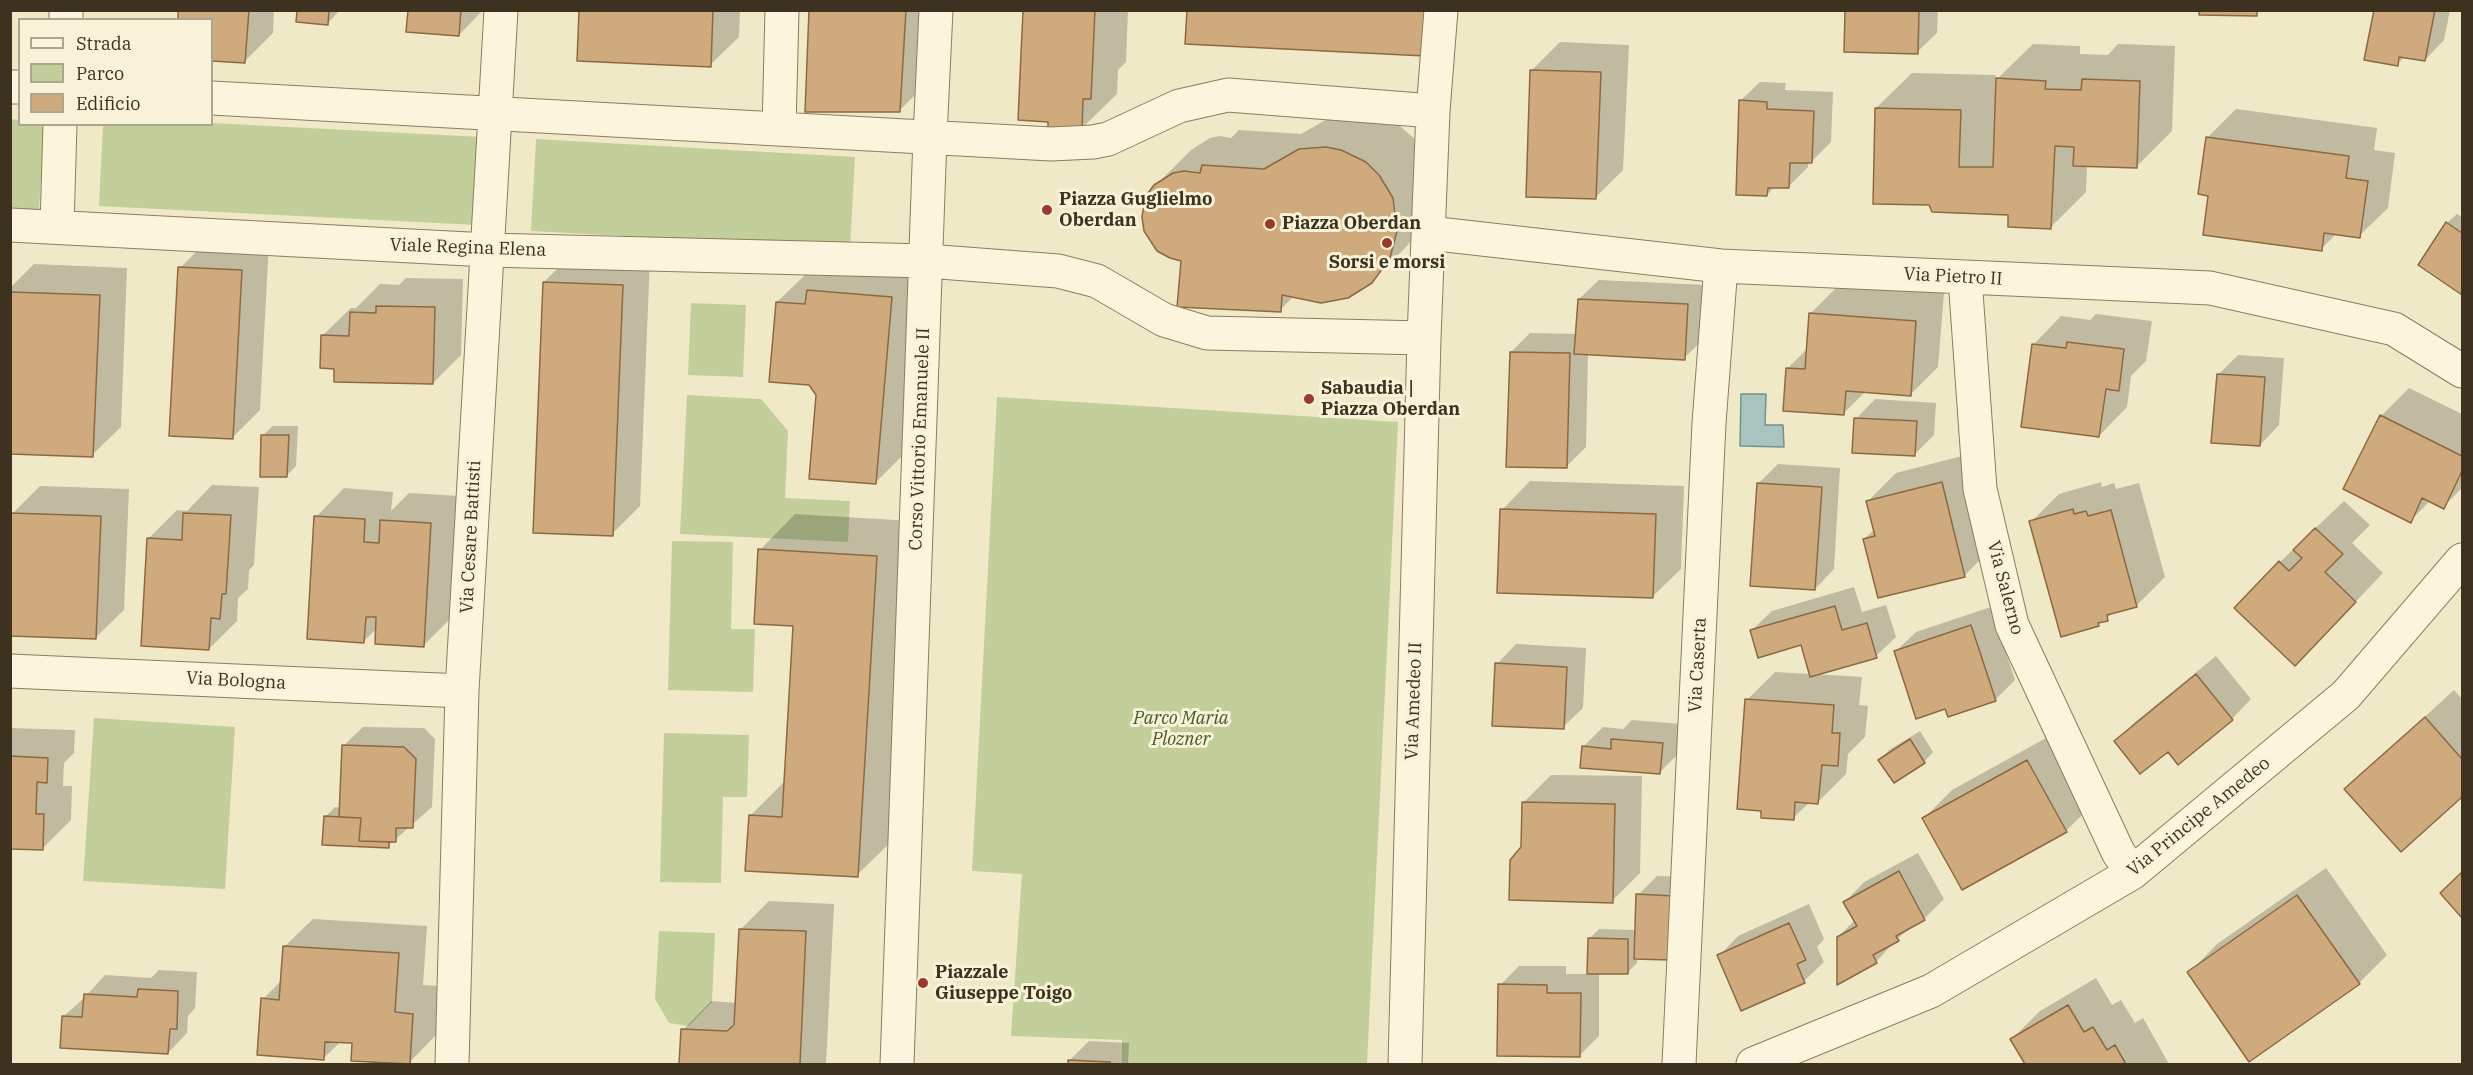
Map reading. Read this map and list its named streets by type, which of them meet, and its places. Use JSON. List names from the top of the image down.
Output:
{
  "streets": {
    "street": [
      "Viale Regina Elena",
      "Via Pietro II",
      "Corso Vittorio Emanuele II",
      "Via Cesare Battisti",
      "Via Salerno",
      "Via Caserta",
      "Via Bologna",
      "Via Amedeo II",
      "Via Principe Amedeo"
    ]
  },
  "crossings": [
    ["Viale Regina Elena", "Corso Vittorio Emanuele II"],
    ["Viale Regina Elena", "Via Cesare Battisti"],
    ["Via Pietro II", "Via Salerno"],
    ["Via Pietro II", "Via Caserta"],
    ["Via Cesare Battisti", "Via Bologna"],
    ["Via Salerno", "Via Principe Amedeo"]
  ],
  "parks": ["Parco Maria Plozner"],
  "places": [
    "Piazza Guglielmo Oberdan",
    "Piazza Oberdan",
    "Sorsi e morsi",
    "Sabaudia | Piazza Oberdan",
    "Piazzale Giuseppe Toigo"
  ],
  "legend": ["Strada", "Parco", "Edificio"]
}
